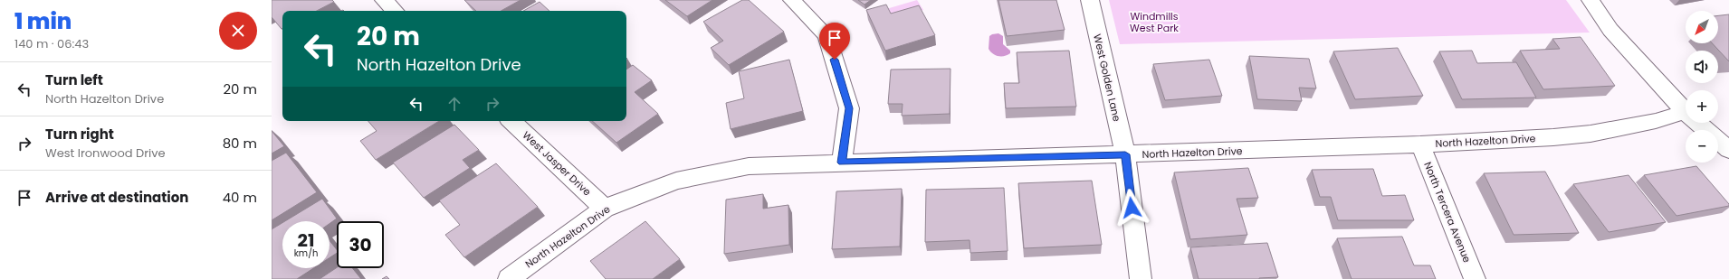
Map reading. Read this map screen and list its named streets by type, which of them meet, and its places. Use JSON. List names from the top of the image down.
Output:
{
  "streets": {
    "street": [
      "West Golden Lane",
      "North Hazelton Drive",
      "West Jasper Drive",
      "North Tercera Avenue"
    ]
  },
  "crossings": [
    ["West Golden Lane", "North Hazelton Drive"],
    ["North Hazelton Drive", "West Jasper Drive"],
    ["North Hazelton Drive", "North Tercera Avenue"]
  ],
  "parks": ["Windmills West Park"],
  "north": "bottom left",
  "page": {
    "heading": ["1 min", "140 m · 06:43"],
    "map_buttons": ["+", "−"],
    "turn": ["20 m", "North Hazelton Drive"],
    "list": [
      {
        "name": "Turn left",
        "note": "North Hazelton Drive",
        "value": "20 m"
      },
      {
        "name": "Turn right",
        "note": "West Ironwood Drive",
        "value": "80 m"
      },
      {
        "name": "Arrive at destination",
        "value": "40 m"
      }
    ],
    "speed": "21 km/h",
    "limit": "30"
  }
}
